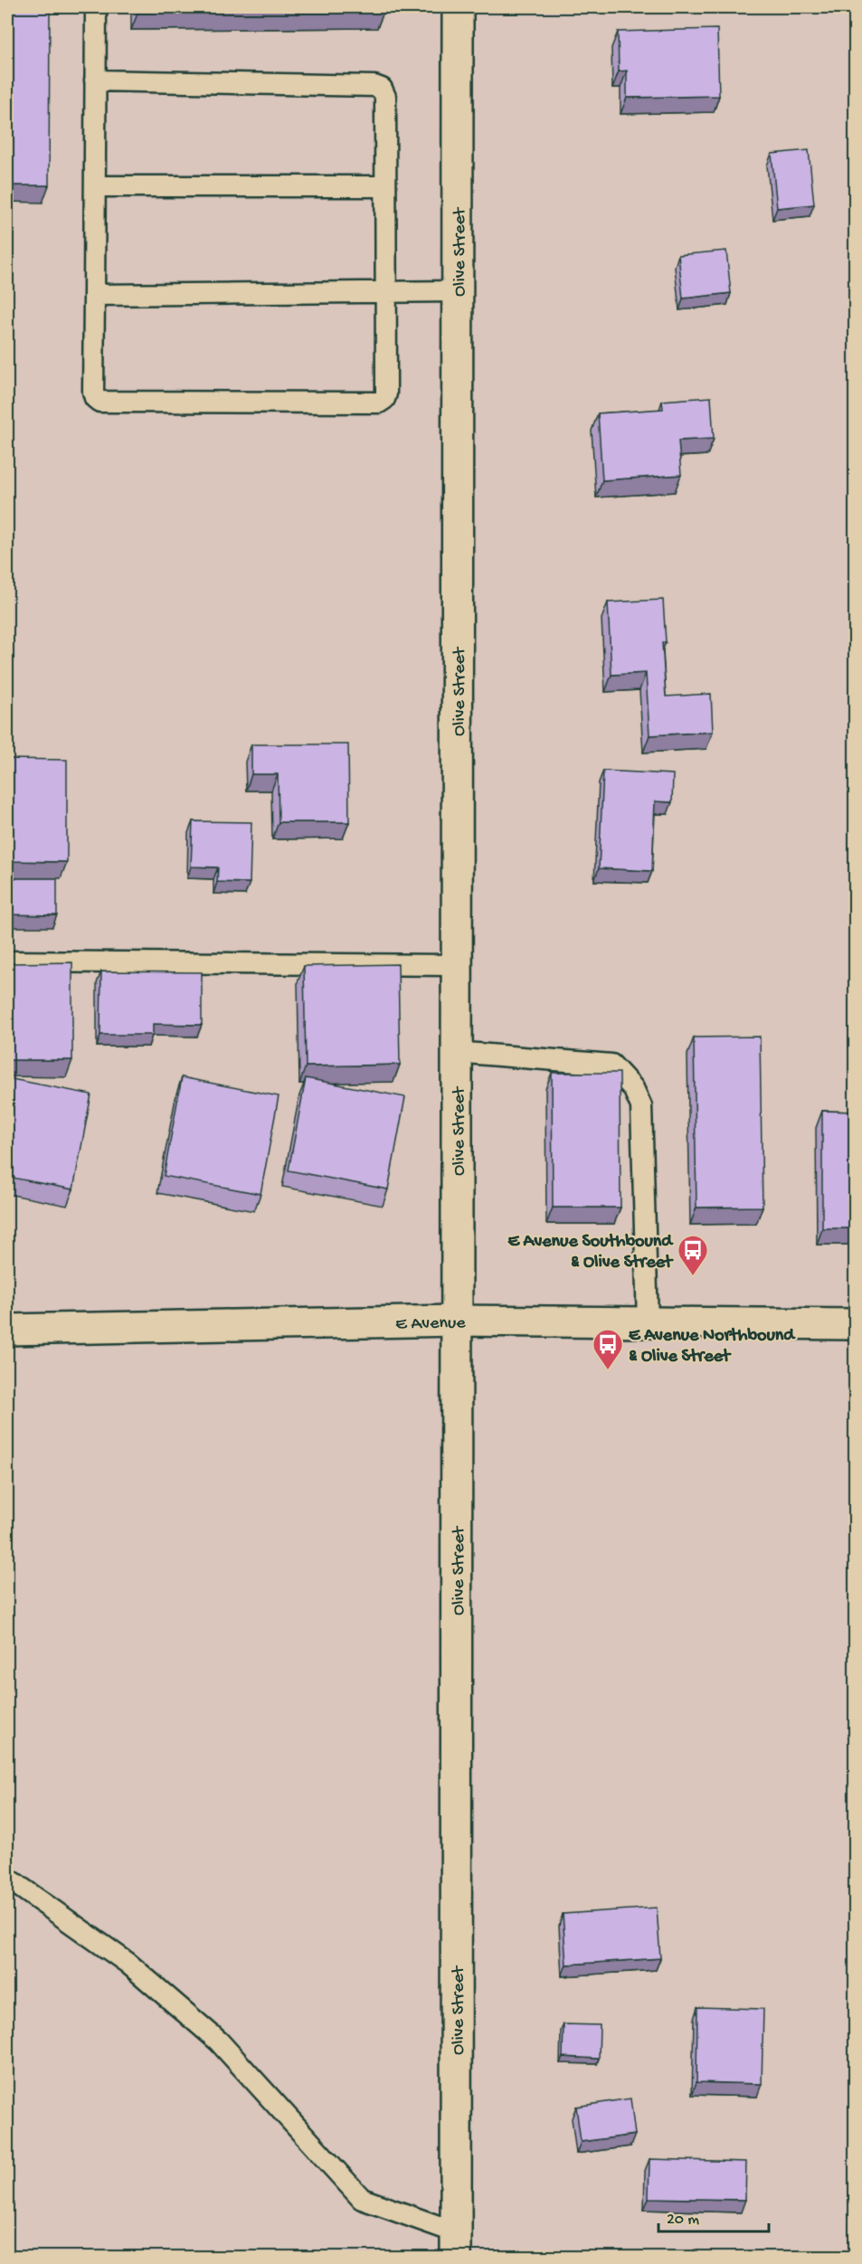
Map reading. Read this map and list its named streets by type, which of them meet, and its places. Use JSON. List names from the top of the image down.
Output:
{
  "streets": {
    "street": ["Olive Street", "E Avenue"]
  },
  "crossings": [
    ["Olive Street", "E Avenue"]
  ],
  "places": {
    "bus stop": ["E Avenue Southbound & Olive Street", "E Avenue Northbound & Olive Street"]
  },
  "scale_bar": "20 m"
}
